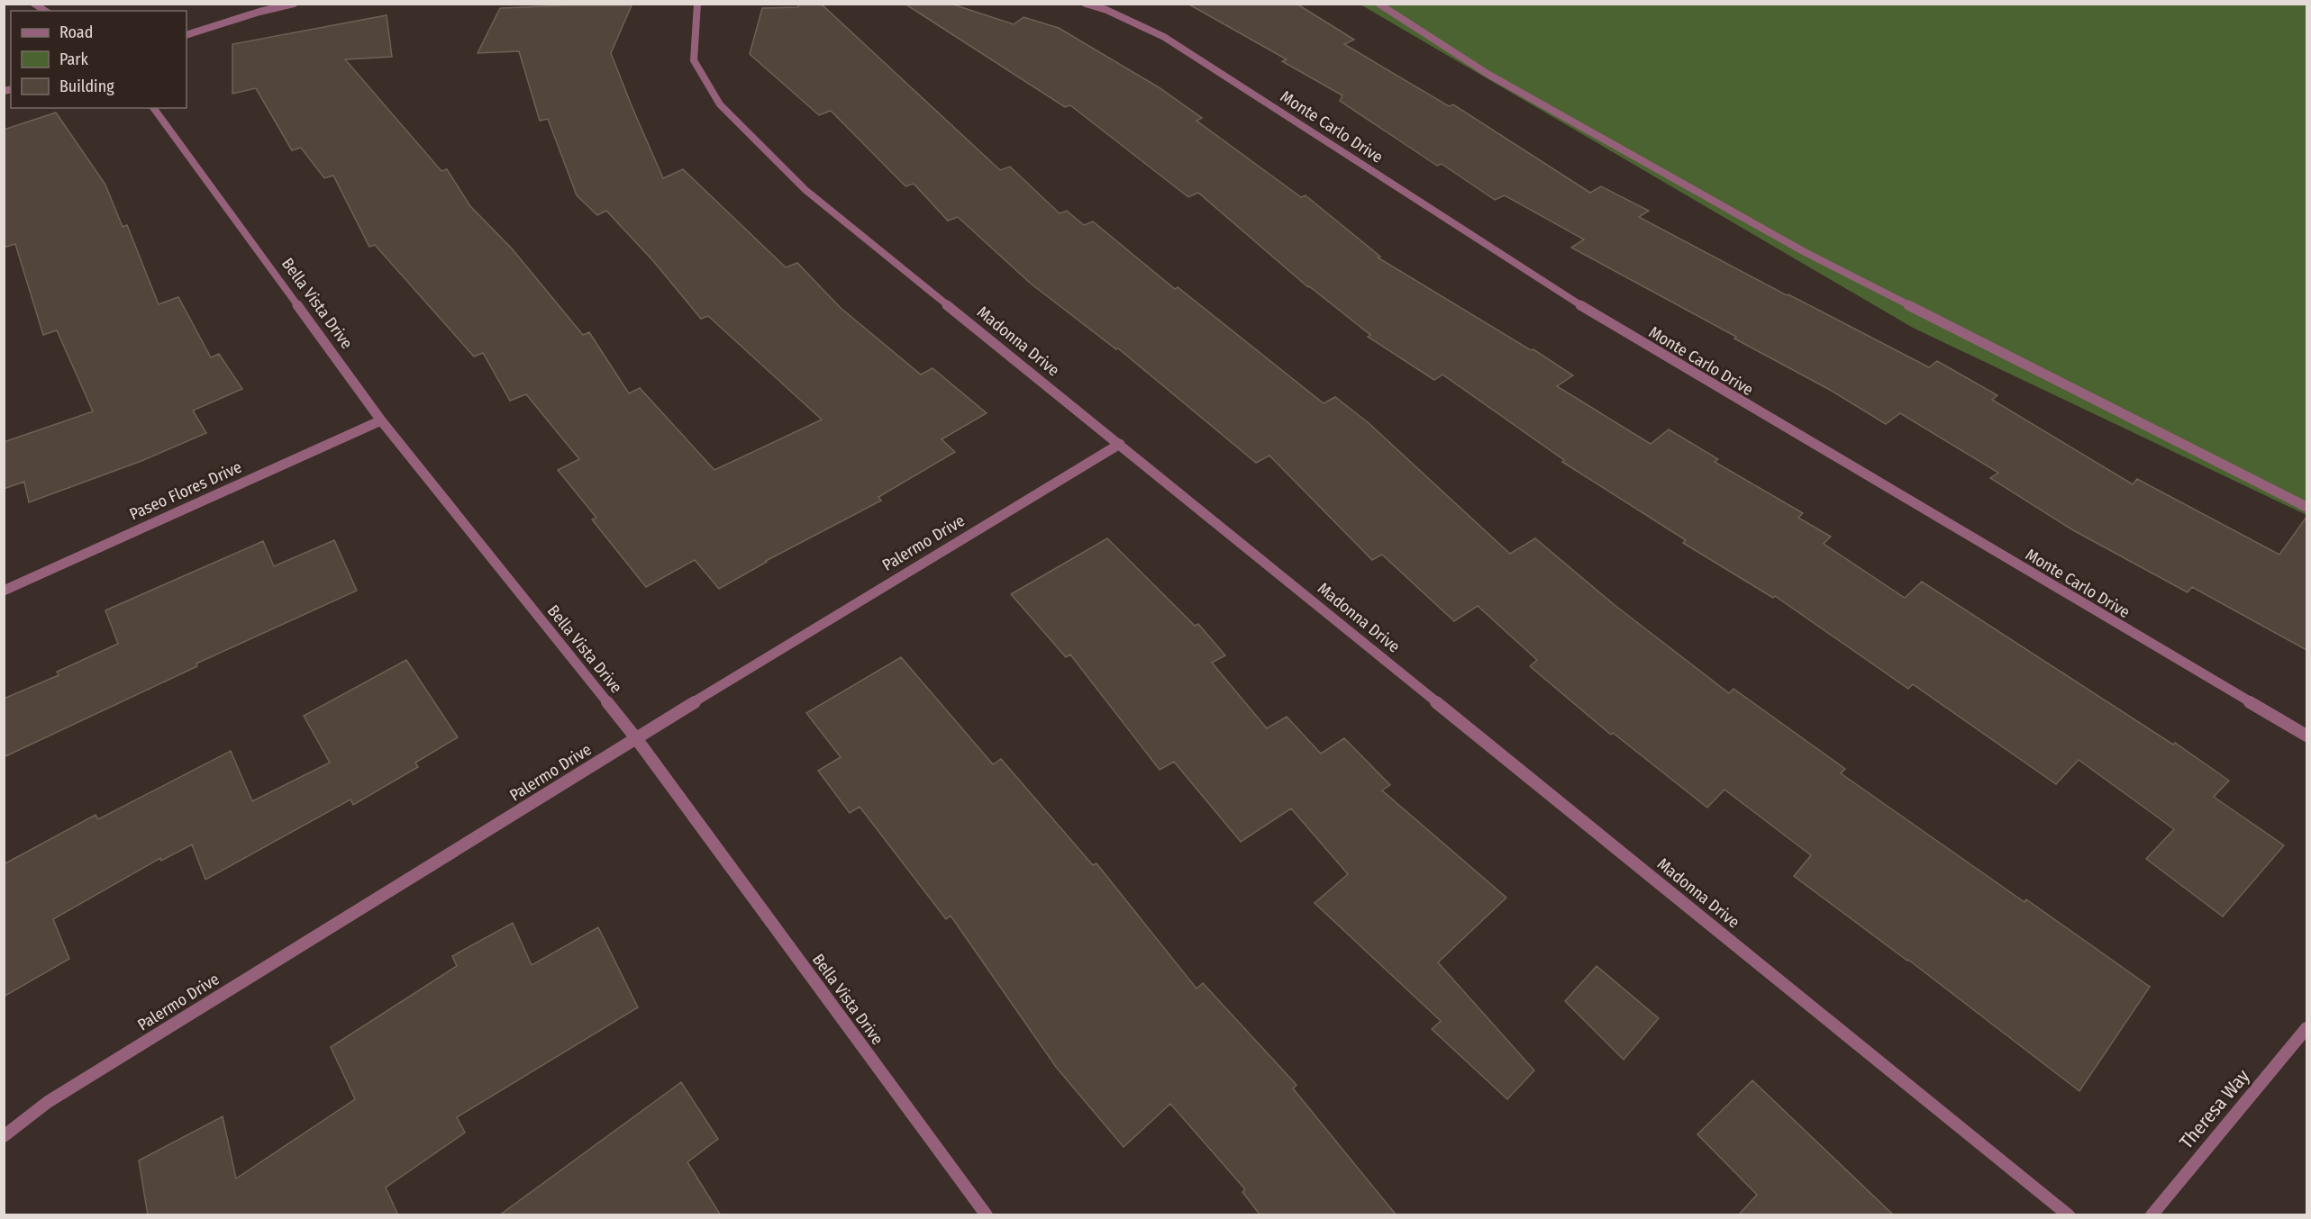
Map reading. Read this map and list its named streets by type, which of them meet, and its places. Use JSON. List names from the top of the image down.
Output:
{
  "streets": {
    "street": [
      "Monte Carlo Drive",
      "Bella Vista Drive",
      "Madonna Drive",
      "Paseo Flores Drive",
      "Palermo Drive",
      "Theresa Way"
    ]
  },
  "crossings": [
    ["Bella Vista Drive", "Paseo Flores Drive"],
    ["Bella Vista Drive", "Palermo Drive"],
    ["Madonna Drive", "Palermo Drive"]
  ],
  "legend": ["Road", "Park", "Building"]
}
